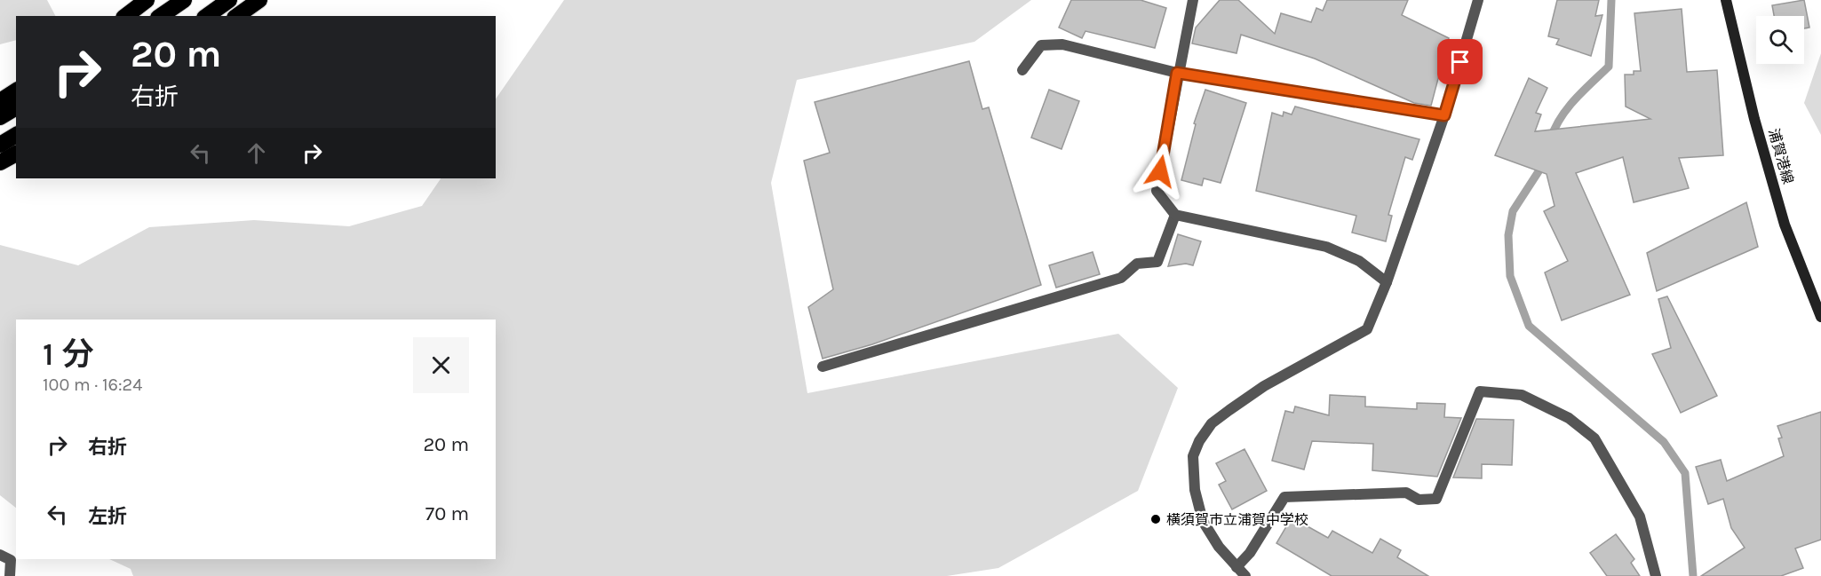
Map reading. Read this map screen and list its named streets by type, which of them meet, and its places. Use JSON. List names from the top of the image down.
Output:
{
  "streets": {
    "main road": ["浦賀港線"]
  },
  "places": ["横須賀市立浦賀中学校"],
  "page": {
    "turn": ["20 m", "右折"],
    "heading": ["1 分", "100 m · 16:24"],
    "list": [
      {
        "name": "右折",
        "value": "20 m"
      },
      {
        "name": "左折",
        "value": "70 m"
      }
    ]
  }
}
